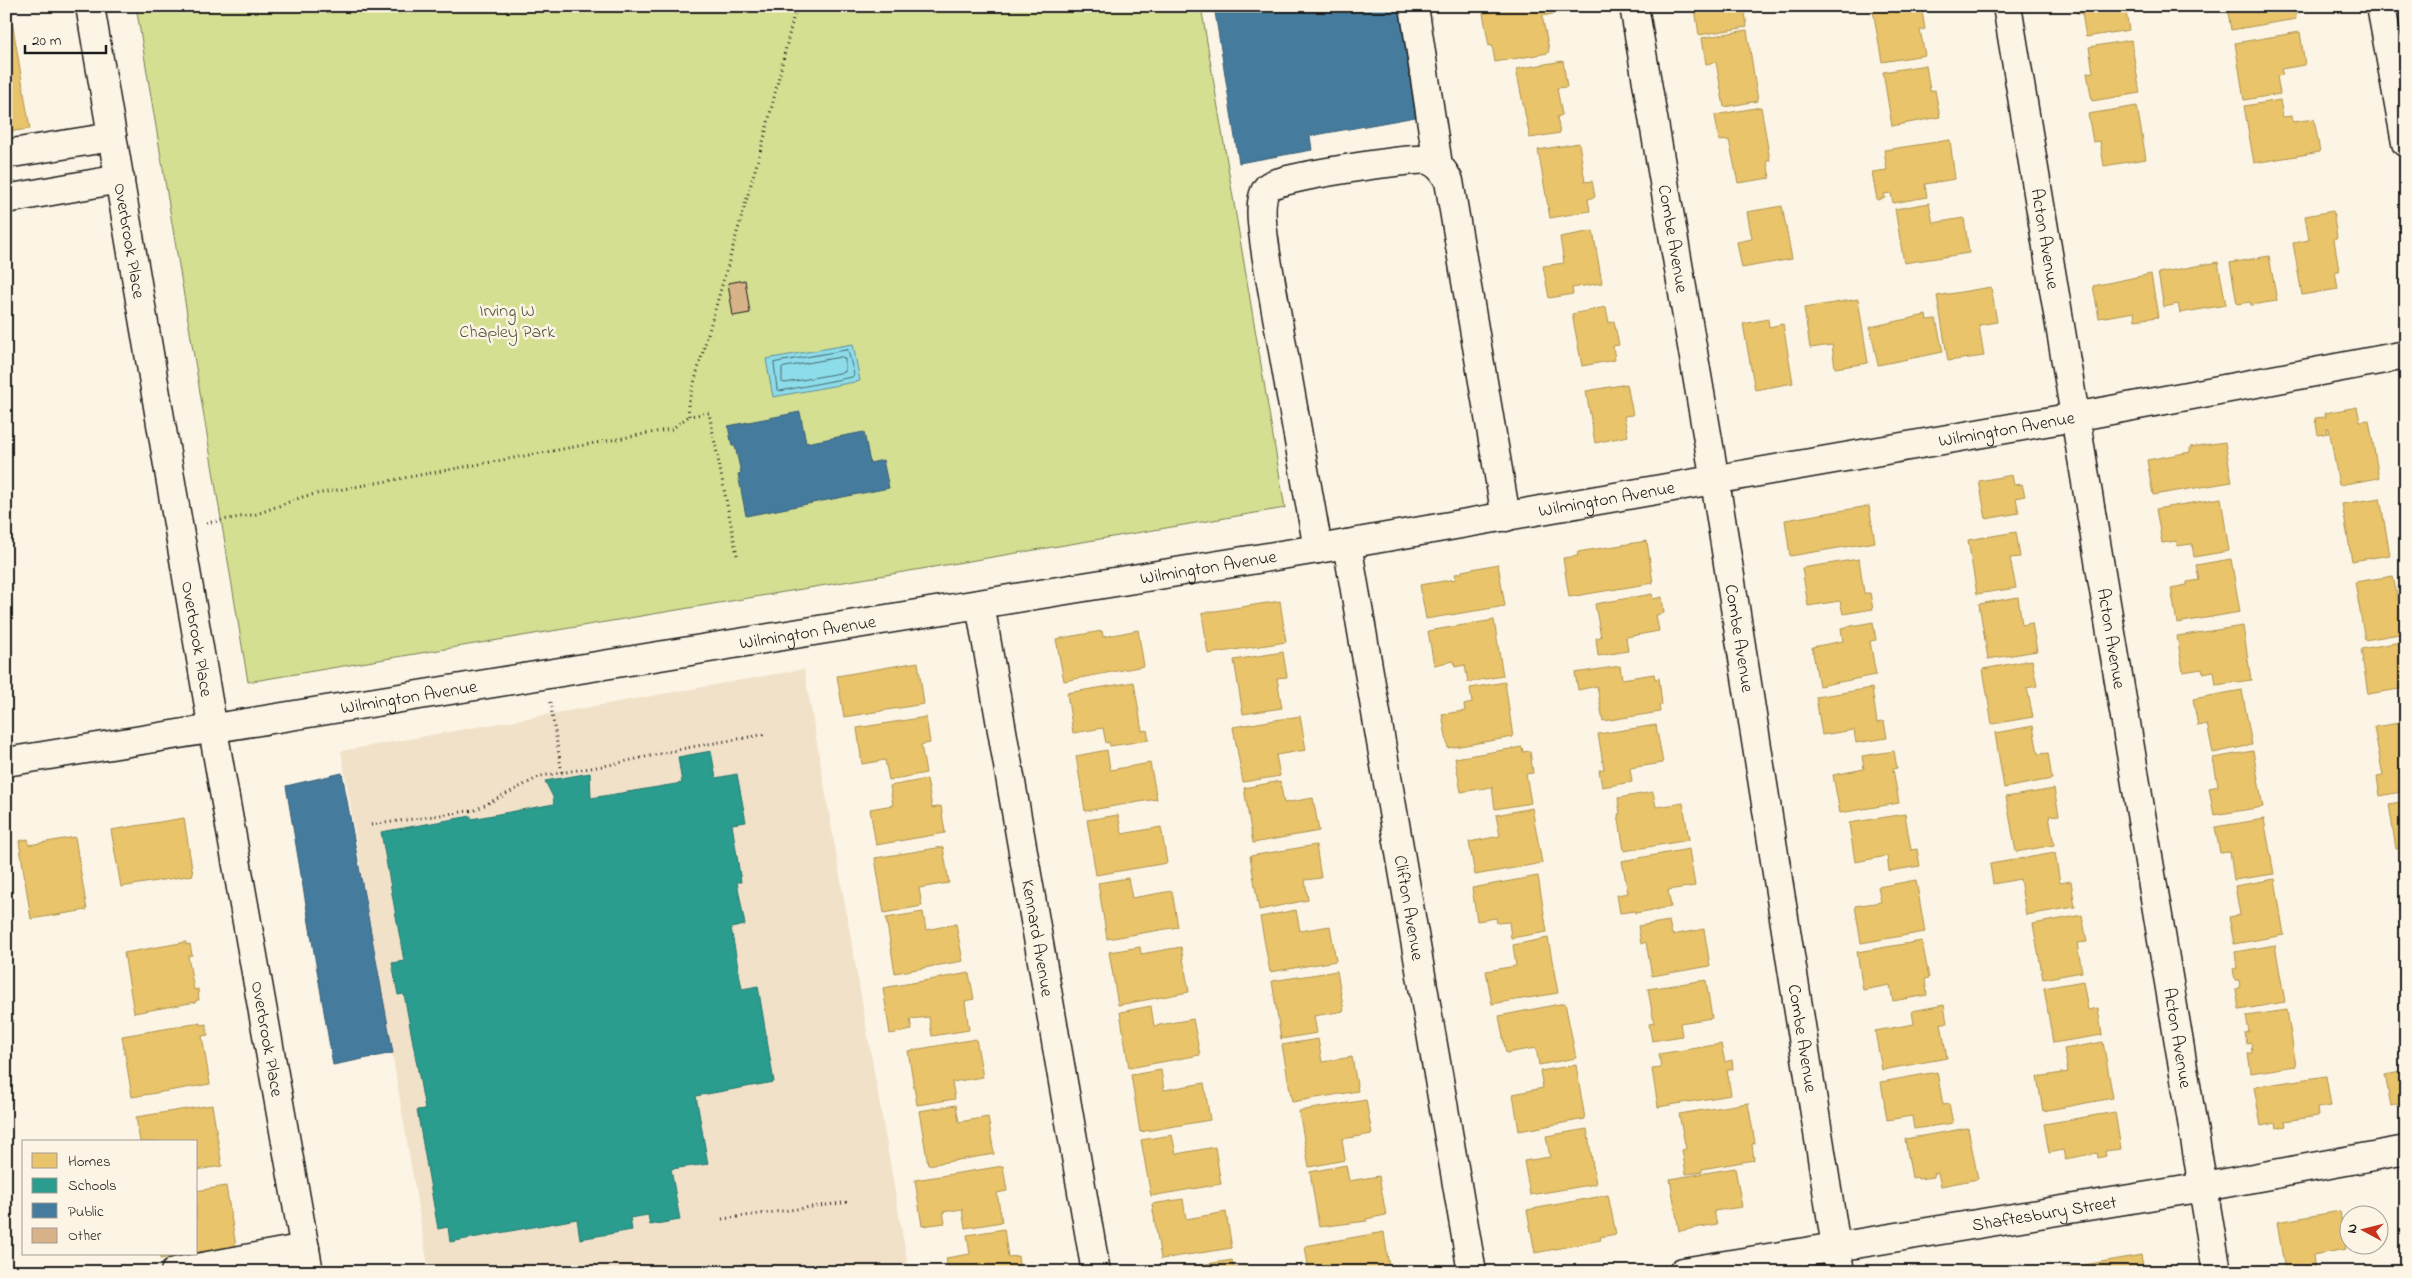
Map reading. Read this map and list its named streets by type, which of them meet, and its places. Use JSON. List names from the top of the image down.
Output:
{
  "streets": {
    "street": [
      "Combe Avenue",
      "Overbrook Place",
      "Acton Avenue",
      "Wilmington Avenue",
      "Clifton Avenue",
      "Kennard Avenue",
      "Shaftesbury Street"
    ]
  },
  "crossings": [
    ["Combe Avenue", "Wilmington Avenue"],
    ["Combe Avenue", "Shaftesbury Street"],
    ["Overbrook Place", "Wilmington Avenue"],
    ["Acton Avenue", "Wilmington Avenue"],
    ["Acton Avenue", "Shaftesbury Street"],
    ["Wilmington Avenue", "Clifton Avenue"],
    ["Wilmington Avenue", "Kennard Avenue"]
  ],
  "parks": ["Irving W Chapley Park"],
  "legend": [
    "Homes",
    "Schools",
    "Public",
    "Other"
  ],
  "scale_bar": "20 m",
  "north": "left"
}
